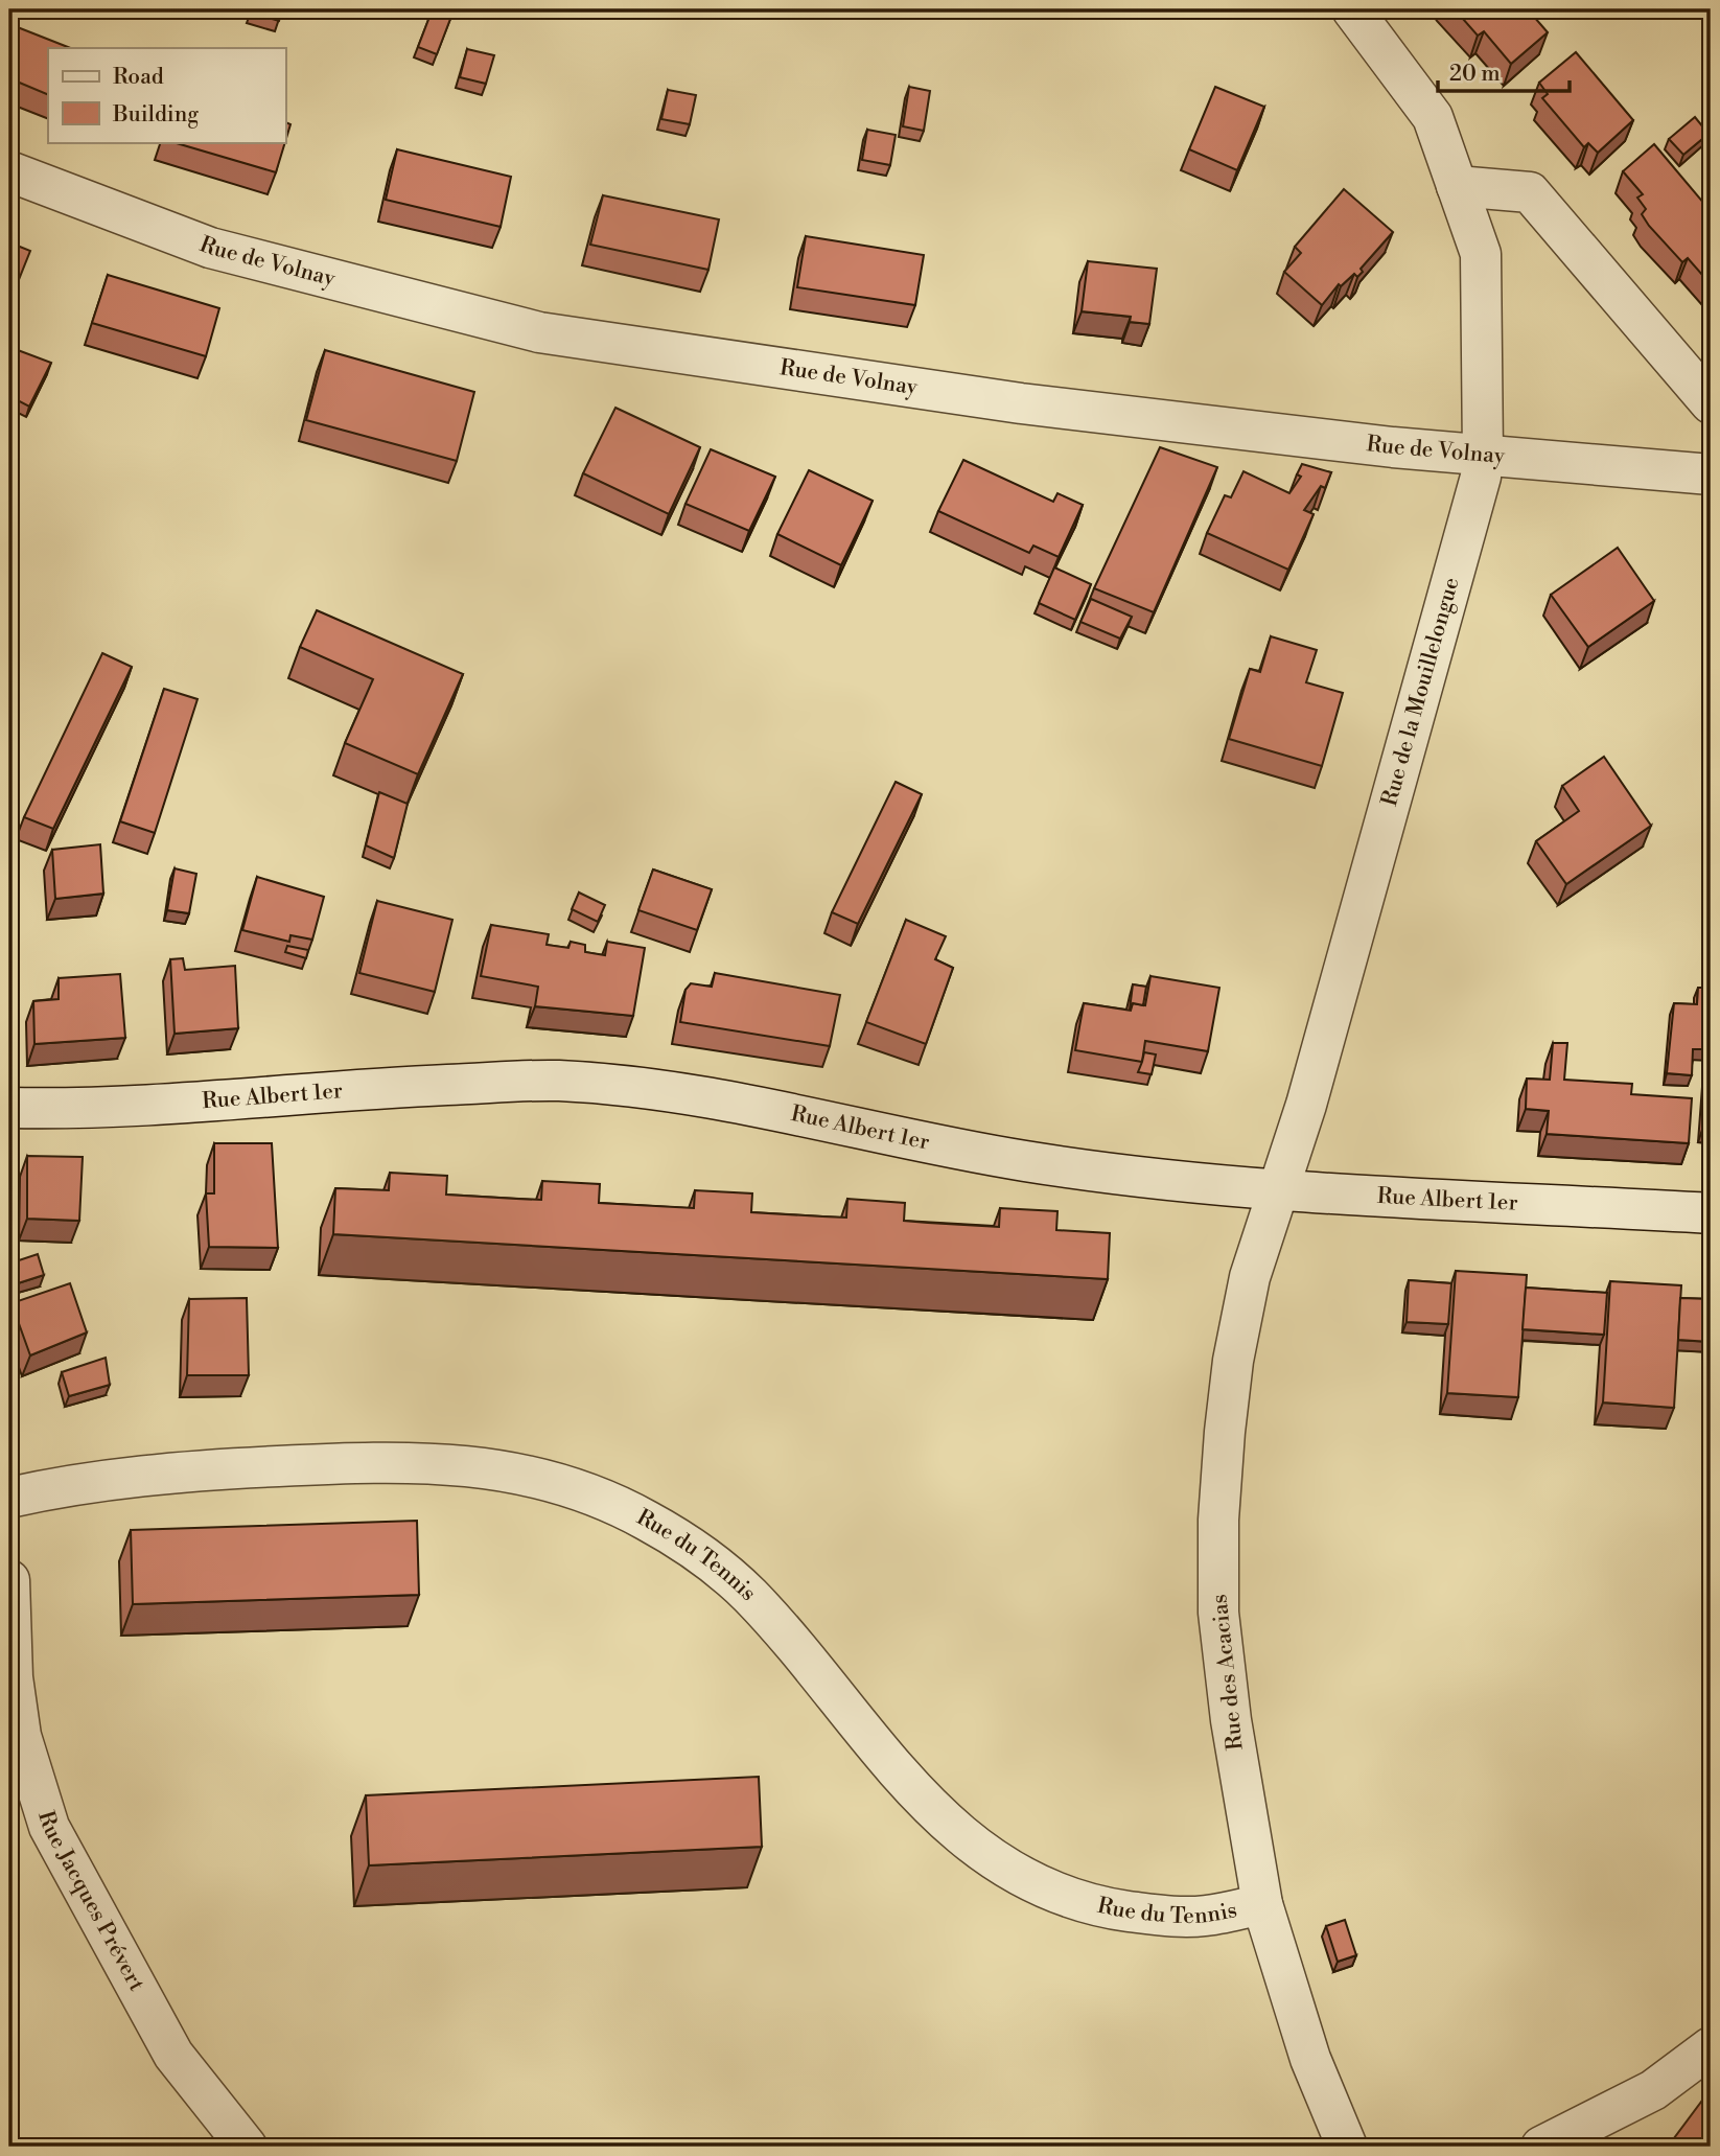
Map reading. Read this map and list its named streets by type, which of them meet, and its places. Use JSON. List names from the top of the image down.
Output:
{
  "streets": {
    "street": [
      "Rue de Volnay",
      "Rue de la Mouillelongue",
      "Rue Albert 1er",
      "Rue du Tennis",
      "Rue des Acacias",
      "Rue Jacques Prévert"
    ]
  },
  "crossings": [
    ["Rue de Volnay", "Rue de la Mouillelongue"],
    ["Rue de la Mouillelongue", "Rue Albert 1er"],
    ["Rue de la Mouillelongue", "Rue des Acacias"],
    ["Rue Albert 1er", "Rue des Acacias"],
    ["Rue du Tennis", "Rue des Acacias"]
  ],
  "legend": ["Road", "Building"],
  "scale_bar": "20 m"
}
